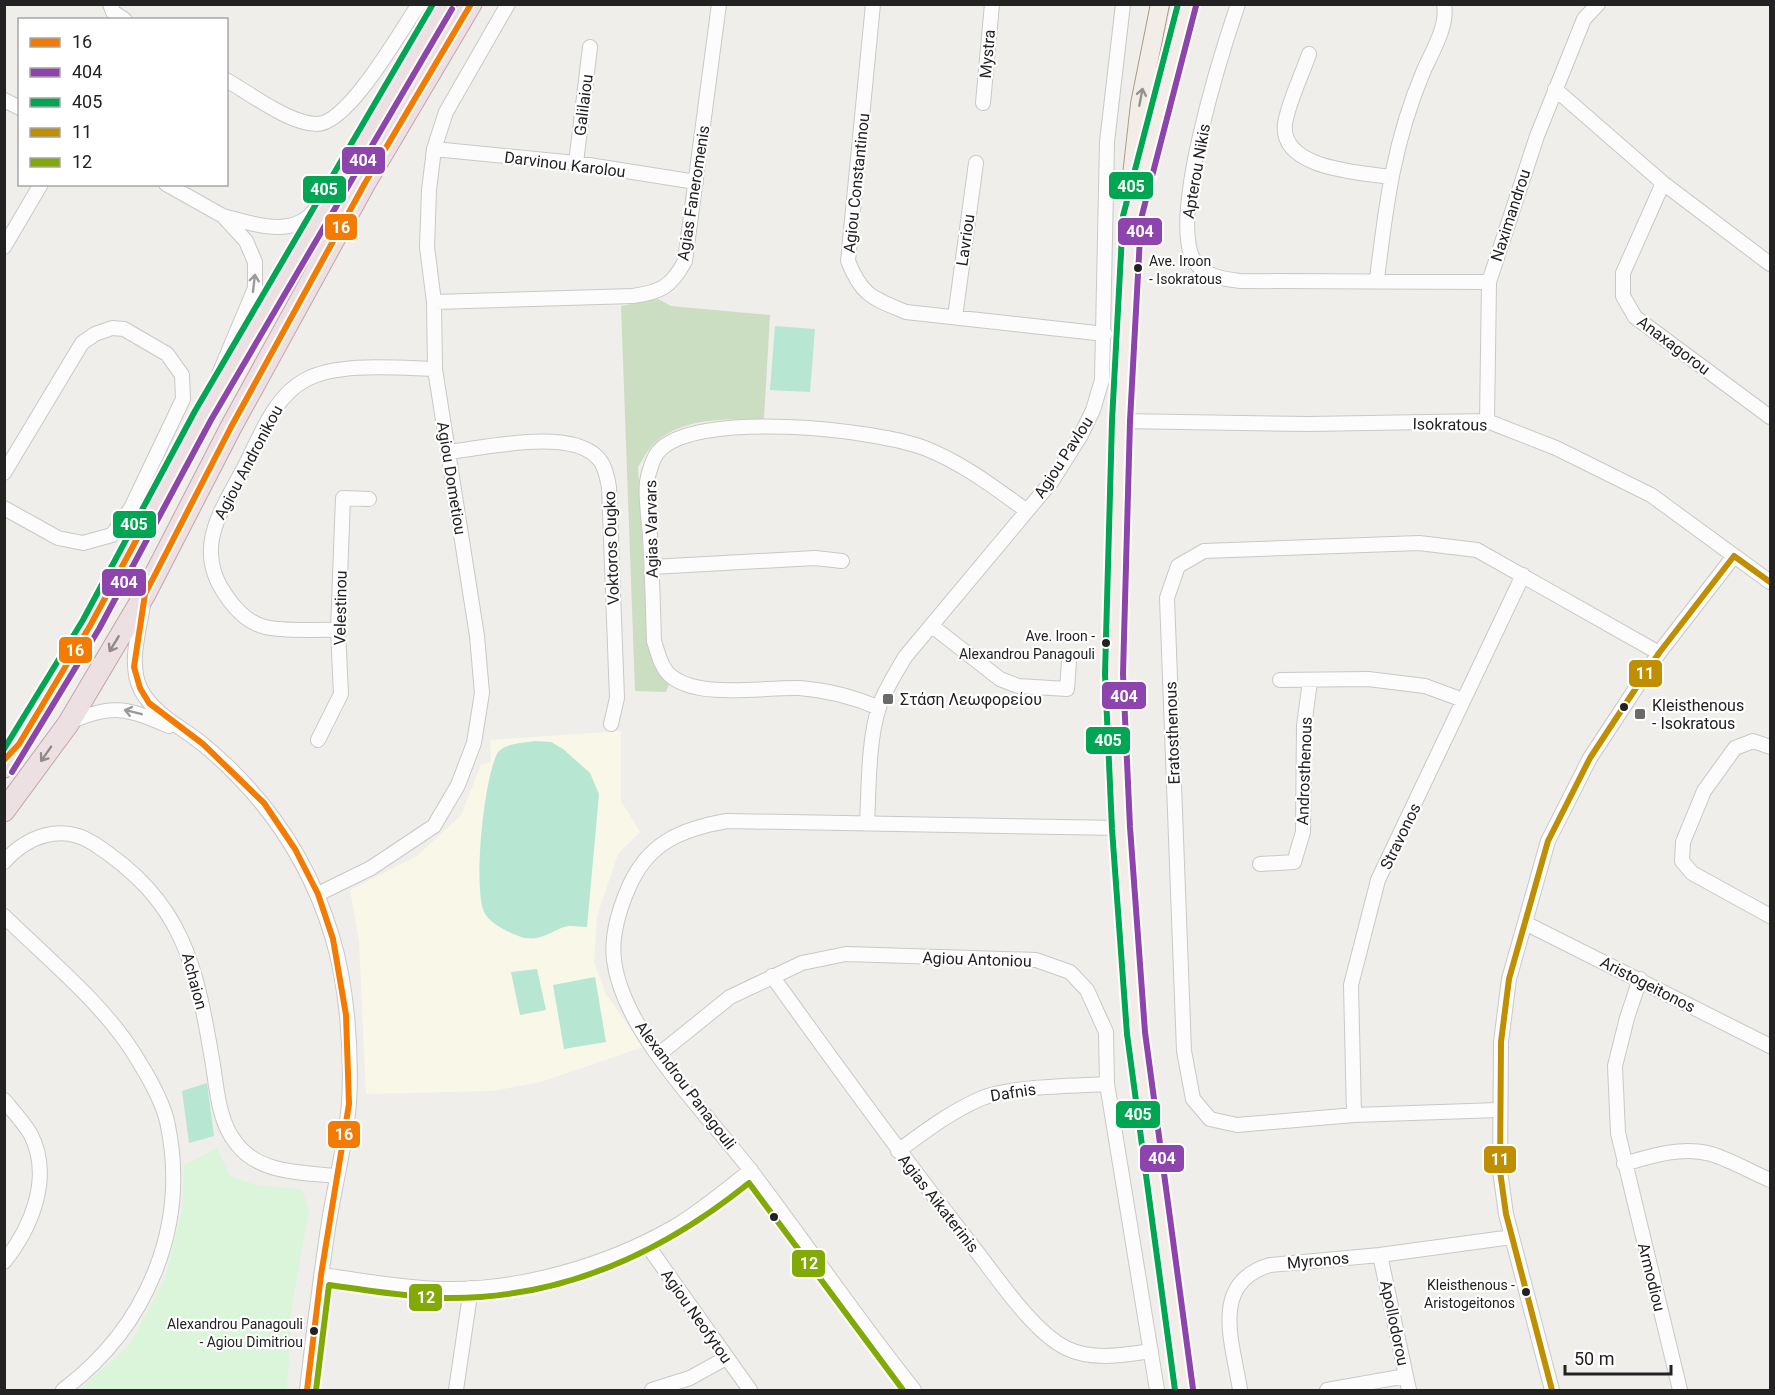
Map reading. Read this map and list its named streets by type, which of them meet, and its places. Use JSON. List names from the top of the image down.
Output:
{
  "streets": {
    "street": [
      "Mystra",
      "Galilaiou",
      "Darvinou Karolou",
      "Apterou Nikis",
      "Agiou Constantinou",
      "Agias Faneromenis",
      "Naximandrou",
      "Lavriou",
      "Anaxagorou",
      "Isokratous",
      "Agiou Pavlou",
      "Agiou Andronikou",
      "Agiou Dometiou",
      "Agias Varvars",
      "Voktoros Ougko",
      "Velestinou",
      "Eratosthenous",
      "Androsthenous",
      "Stravonos",
      "Agiou Antoniou",
      "Achaion",
      "Aristogeitonos",
      "Alexandrou Panagouli",
      "Dafnis",
      "Agias Aikaterinis",
      "Myronos",
      "Armodiou",
      "Agiou Neofytou",
      "Apollodorou"
    ]
  },
  "crossings": [
    ["Galilaiou", "Darvinou Karolou"],
    ["Darvinou Karolou", "Agias Faneromenis"],
    ["Darvinou Karolou", "Agiou Dometiou"],
    ["Apterou Nikis", "Naximandrou"],
    ["Agiou Constantinou", "Lavriou"],
    ["Agiou Constantinou", "Agiou Pavlou"],
    ["Agias Faneromenis", "Agiou Dometiou"],
    ["Naximandrou", "Isokratous"],
    ["Agiou Pavlou", "Agias Varvars"],
    ["Agiou Pavlou", "Alexandrou Panagouli"],
    ["Agiou Andronikou", "Agiou Dometiou"],
    ["Agiou Andronikou", "Velestinou"],
    ["Agiou Dometiou", "Voktoros Ougko"],
    ["Eratosthenous", "Stravonos"],
    ["Agiou Antoniou", "Alexandrou Panagouli"],
    ["Agiou Antoniou", "Dafnis"],
    ["Agiou Antoniou", "Agias Aikaterinis"],
    ["Aristogeitonos", "Armodiou"],
    ["Dafnis", "Agias Aikaterinis"],
    ["Myronos", "Apollodorou"]
  ],
  "places": {
    "other": [
      "Ave. Iroon - Isokratous",
      "Ave. Iroon - Alexandrou Panagouli",
      "Kleisthenous - Aristogeitonos",
      "Alexandrou Panagouli - Agiou Dimitriou"
    ],
    "transit": ["Στάση Λεωφορείου", "Kleisthenous - Isokratous"]
  },
  "lines": [
    "transit line 16",
    "transit line 405",
    "transit line 404",
    "transit line 11",
    "transit line 12"
  ],
  "legend": [
    "16",
    "404",
    "405",
    "11",
    "12"
  ],
  "scale_bar": "50 m"
}
